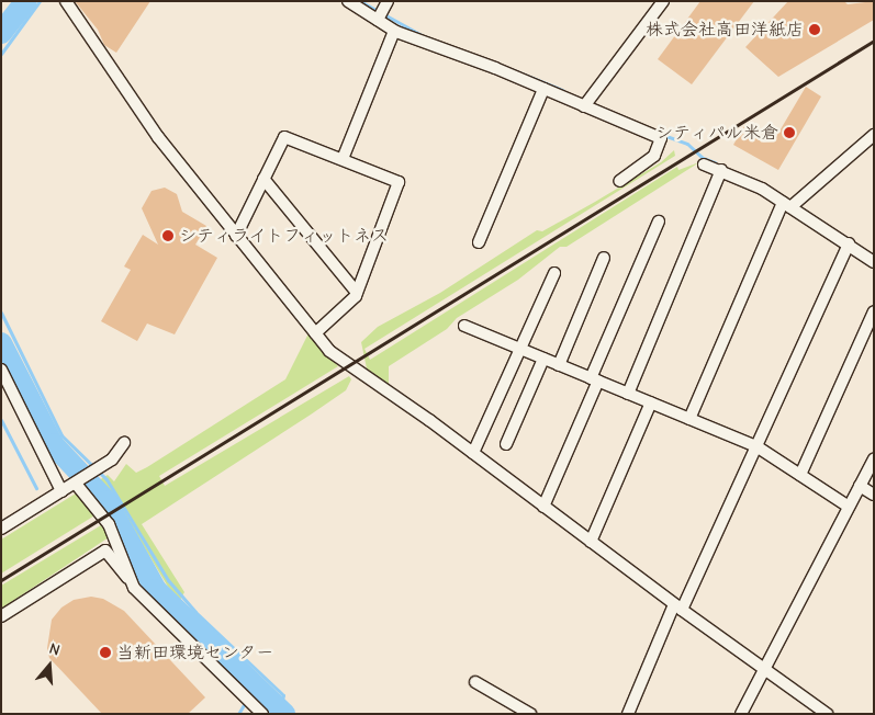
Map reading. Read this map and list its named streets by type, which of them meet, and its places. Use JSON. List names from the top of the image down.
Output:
{
  "places": [
    "株式会社高田洋紙店",
    "シティパル米倉",
    "シティライトフィットネス",
    "当新田環境センター"
  ],
  "north": "top"
}
